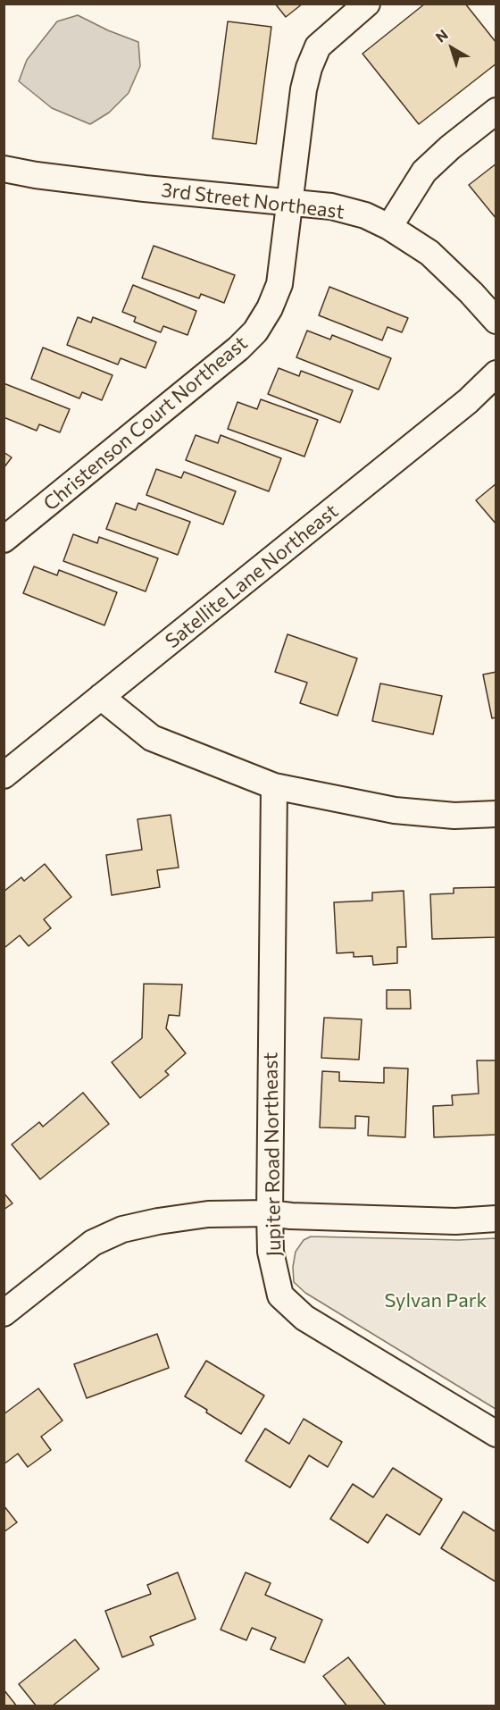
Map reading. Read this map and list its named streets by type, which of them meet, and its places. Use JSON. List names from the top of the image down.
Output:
{
  "streets": {
    "street": [
      "3rd Street Northeast",
      "Christenson Court Northeast",
      "Satellite Lane Northeast",
      "Jupiter Road Northeast"
    ]
  },
  "crossings": [
    ["3rd Street Northeast", "Christenson Court Northeast"]
  ],
  "parks": ["Sylvan Park"],
  "north": "top left"
}
